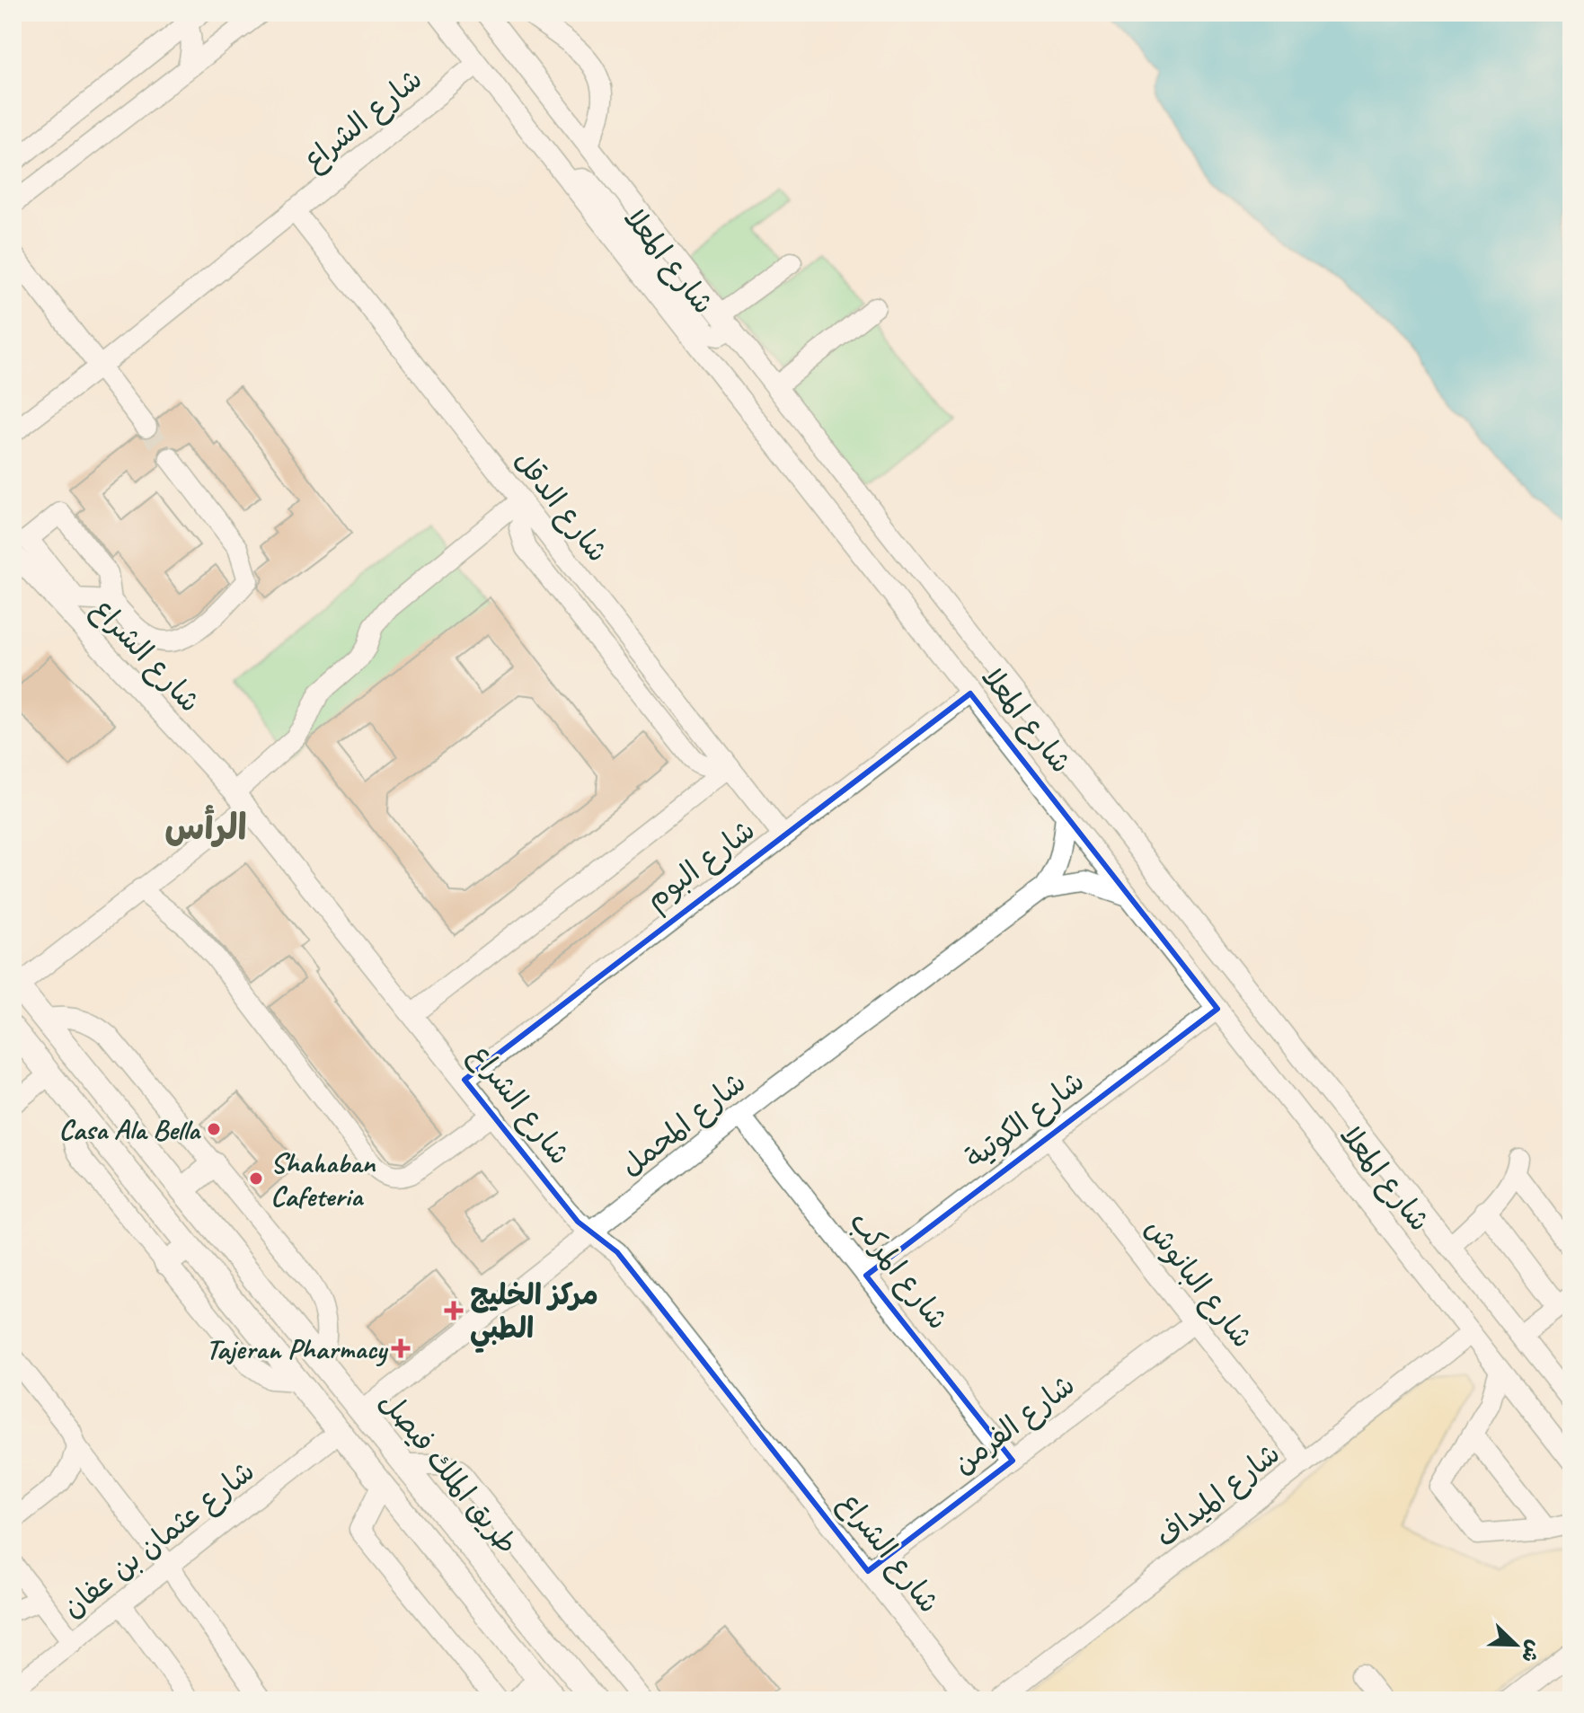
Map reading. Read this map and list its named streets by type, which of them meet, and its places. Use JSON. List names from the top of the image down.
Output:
{
  "streets": {
    "main road": ["طريق الملك فيصل"],
    "street": [
      "شارع الشراع",
      "شارع المعلا",
      "شارع الدقل",
      "شارع البوم",
      "شارع الكوتية",
      "شارع المحمل",
      "شارع المركب",
      "شارع البانوش",
      "شارع الفرمن",
      "شارع الميداف",
      "شارع عثمان بن عفان"
    ]
  },
  "crossings": [
    ["شارع الشراع", "شارع المعلا"],
    ["شارع الشراع", "شارع الدقل"],
    ["شارع الشراع", "شارع البوم"],
    ["شارع الشراع", "شارع المحمل"],
    ["شارع الشراع", "شارع الفرمن"],
    ["شارع المعلا", "شارع البوم"],
    ["شارع المعلا", "شارع الكوتية"],
    ["شارع المعلا", "شارع المحمل"],
    ["شارع المعلا", "شارع الميداف"],
    ["شارع الدقل", "شارع البوم"],
    ["شارع الكوتية", "شارع المركب"],
    ["شارع الكوتية", "شارع البانوش"],
    ["شارع المحمل", "شارع المركب"],
    ["شارع المحمل", "طريق الملك فيصل"],
    ["شارع المركب", "شارع الفرمن"],
    ["شارع البانوش", "شارع الفرمن"],
    ["شارع البانوش", "شارع الميداف"]
  ],
  "districts": ["الرأس"],
  "places": {
    "other": ["Casa Ala Bella", "Shahaban Cafeteria"],
    "health": ["مركز الخليج الطبي", "Tajeran Pharmacy"]
  },
  "north": "bottom right"
}
